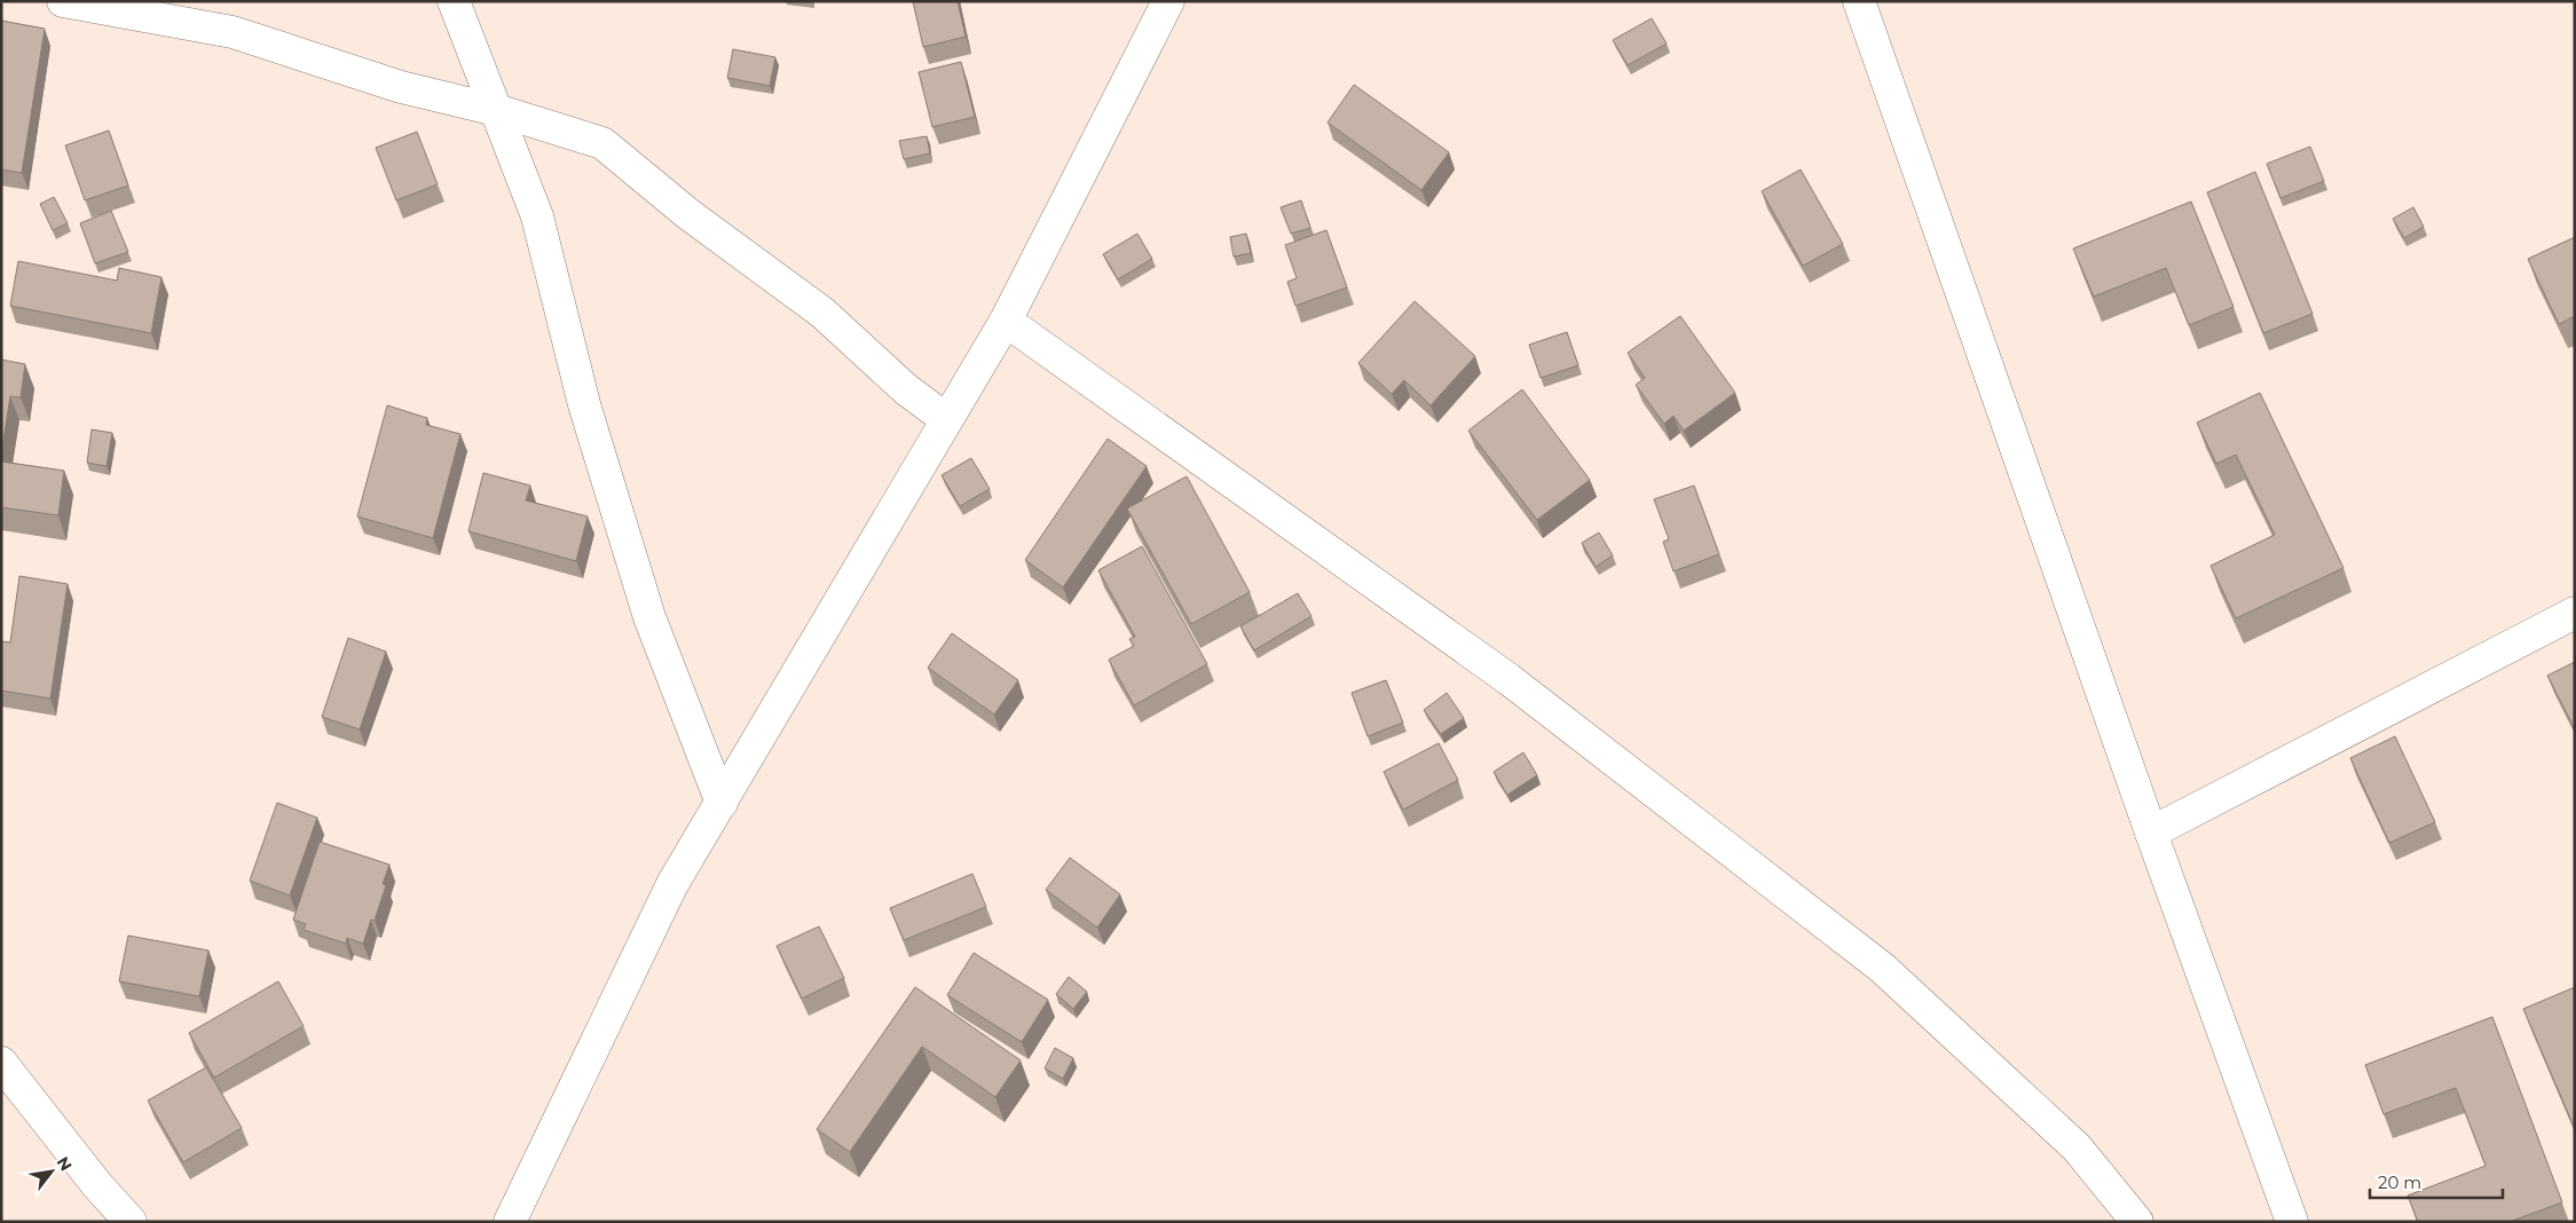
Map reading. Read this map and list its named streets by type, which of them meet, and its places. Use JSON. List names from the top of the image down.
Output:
{
  "scale_bar": "20 m",
  "north": "top right"
}
